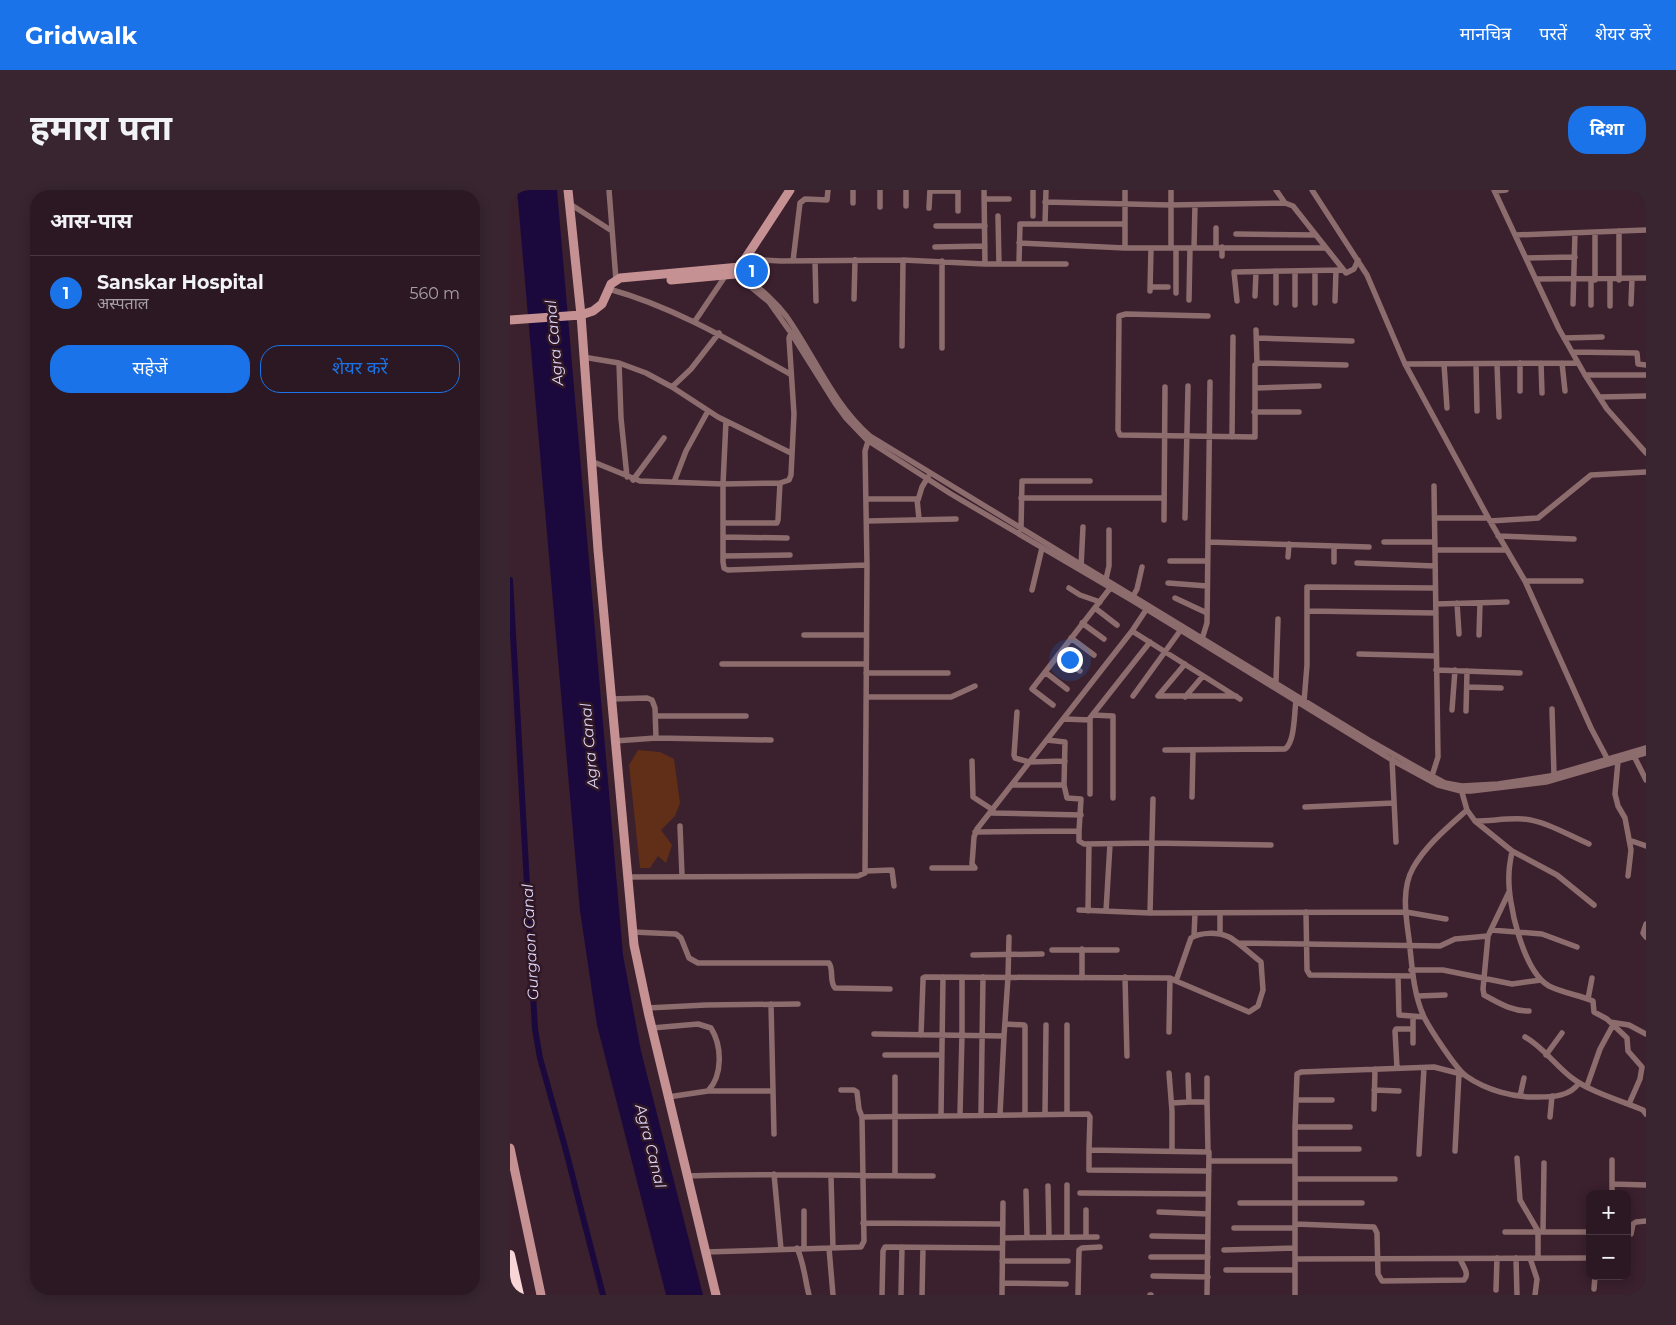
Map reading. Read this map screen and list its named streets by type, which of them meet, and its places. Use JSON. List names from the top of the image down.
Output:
{
  "water": ["Agra Canal", "Gurgaon Canal"],
  "page": {
    "header": "Gridwalk",
    "nav": ["मानचित्र", "परतें", "शेयर करें"],
    "title": "हमारा पता",
    "buttons": [
      "दिशा",
      ["सहेजें", "शेयर करें"]
    ],
    "heading": "आस-पास",
    "pins": "1",
    "list": [
      {
        "mark": "1",
        "name": "Sanskar Hospital",
        "note": "अस्पताल",
        "value": "560 m"
      }
    ],
    "map_buttons": ["+", "−"]
  }
}
